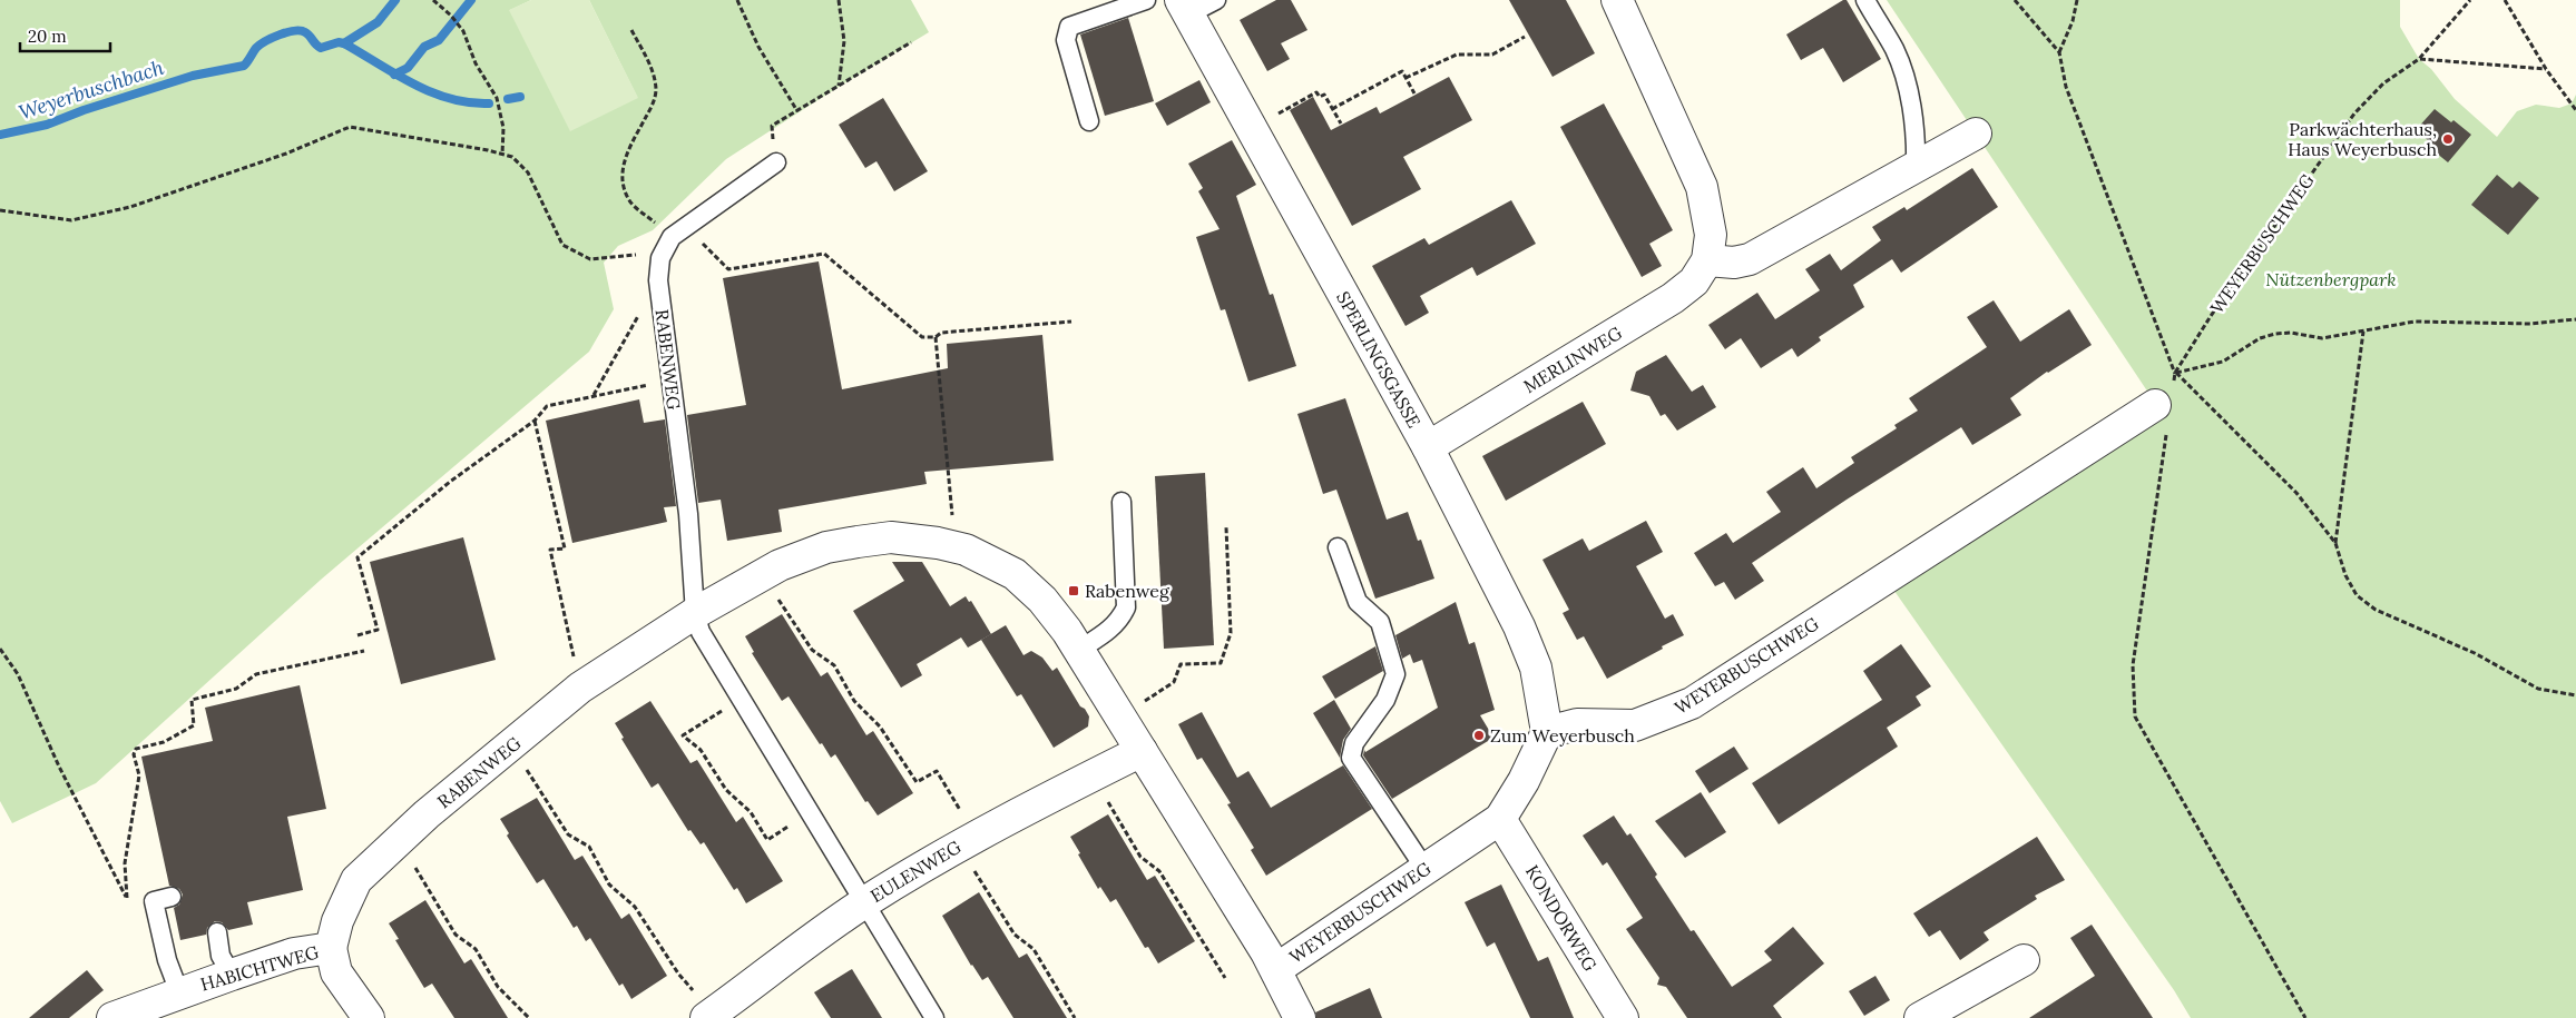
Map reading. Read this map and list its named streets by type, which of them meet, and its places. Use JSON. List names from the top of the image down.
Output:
{
  "streets": {
    "street": [
      "WEYERBUSCHWEG",
      "RABENWEG",
      "SPERLINGSGASSE",
      "MERLINWEG",
      "EULENWEG",
      "KONDORWEG",
      "HABICHTWEG"
    ]
  },
  "crossings": [
    ["WEYERBUSCHWEG", "RABENWEG"],
    ["WEYERBUSCHWEG", "SPERLINGSGASSE"],
    ["WEYERBUSCHWEG", "KONDORWEG"],
    ["RABENWEG", "EULENWEG"],
    ["RABENWEG", "HABICHTWEG"],
    ["SPERLINGSGASSE", "MERLINWEG"]
  ],
  "water": ["Weyerbuschbach"],
  "parks": ["Nützenbergpark"],
  "places": {
    "other": ["Parkwächterhaus, Haus Weyerbusch", "Zum Weyerbusch"],
    "transit": ["Rabenweg"]
  },
  "scale_bar": "20 m"
}
